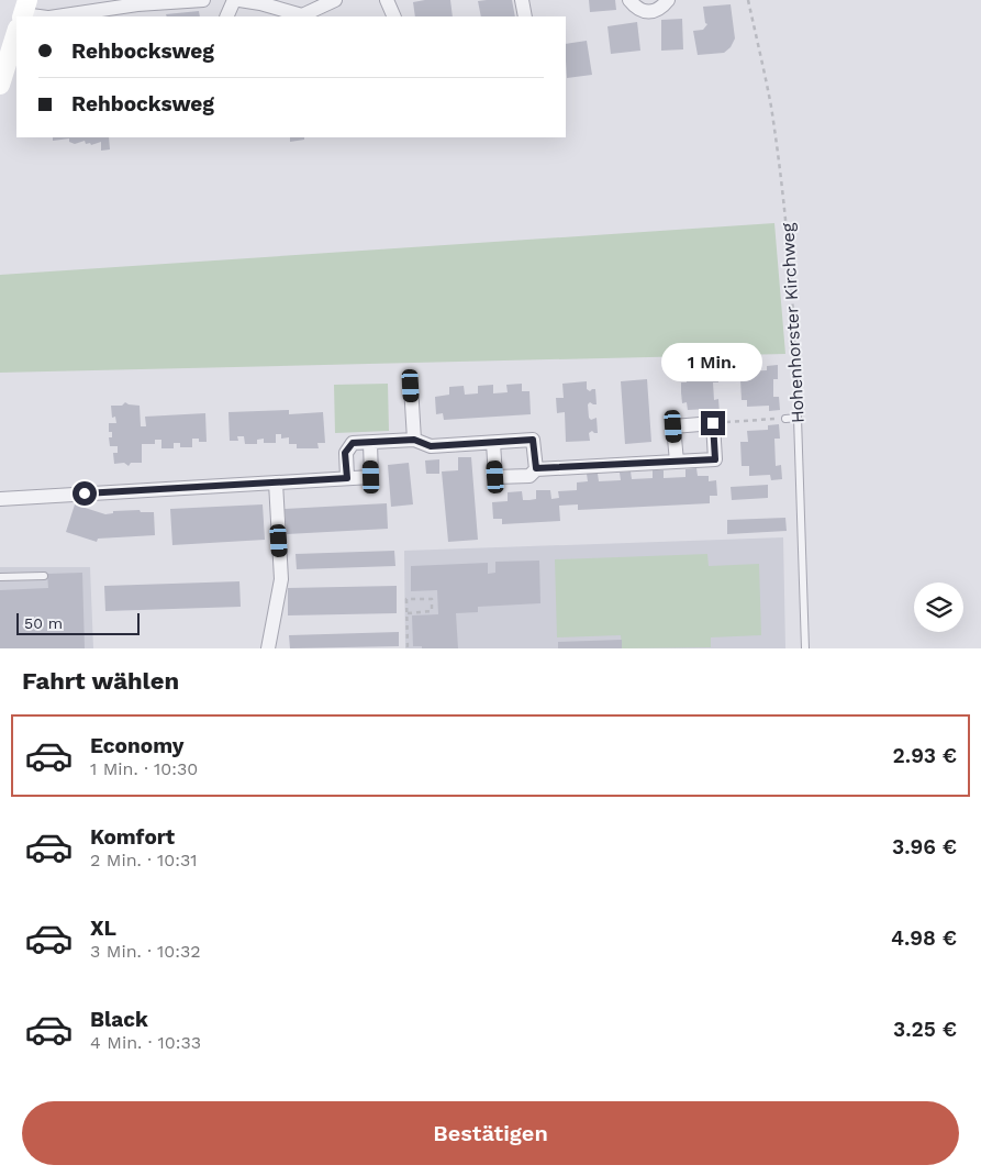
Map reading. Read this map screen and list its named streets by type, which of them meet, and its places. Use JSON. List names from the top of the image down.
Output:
{
  "streets": {
    "lane": ["Hohenhorster Kirchweg"]
  },
  "scale_bar": "50 m",
  "page": {
    "banner": ["Rehbocksweg", "Rehbocksweg"],
    "bubble": "1 Min.",
    "scale": "50 m",
    "heading": "Fahrt wählen",
    "list": [
      {
        "name": "Economy",
        "note": "1 Min. · 10:30",
        "value": "2.93 €"
      },
      {
        "name": "Komfort",
        "note": "2 Min. · 10:31",
        "value": "3.96 €"
      },
      {
        "name": "XL",
        "note": "3 Min. · 10:32",
        "value": "4.98 €"
      },
      {
        "name": "Black",
        "note": "4 Min. · 10:33",
        "value": "3.25 €"
      }
    ],
    "buttons": "Bestätigen"
  }
}
